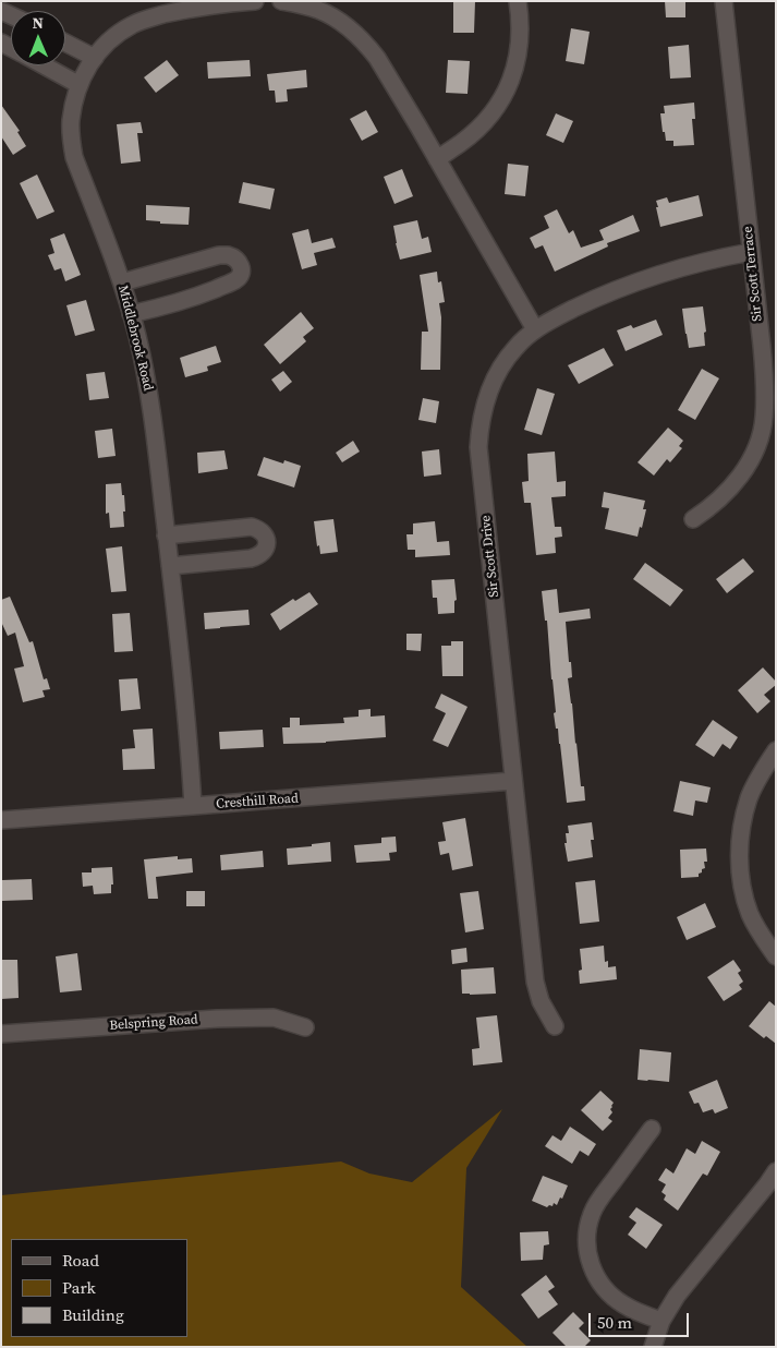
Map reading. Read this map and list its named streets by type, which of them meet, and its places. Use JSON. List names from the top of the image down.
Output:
{
  "streets": {
    "street": [
      "Sir Scott Terrace",
      "Middlebrook Road",
      "Sir Scott Drive",
      "Cresthill Road",
      "Belspring Road"
    ]
  },
  "crossings": [
    ["Sir Scott Terrace", "Sir Scott Drive"],
    ["Middlebrook Road", "Cresthill Road"],
    ["Sir Scott Drive", "Cresthill Road"]
  ],
  "legend": ["Road", "Park", "Building"],
  "scale_bar": "50 m",
  "north": "top"
}
